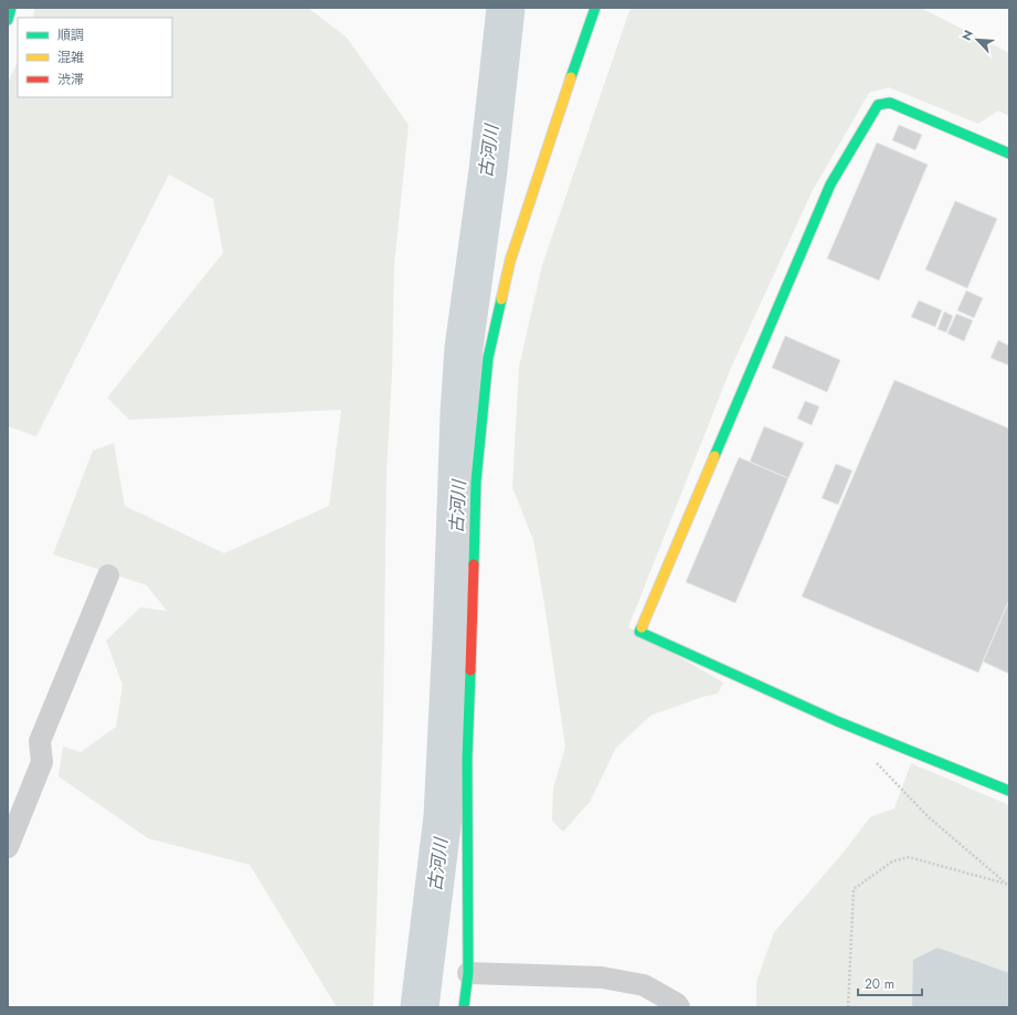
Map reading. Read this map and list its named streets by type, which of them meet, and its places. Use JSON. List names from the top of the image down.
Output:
{
  "water": ["古河川"],
  "legend": ["順調", "混雑", "渋滞"],
  "scale_bar": "20 m",
  "north": "top left"
}
